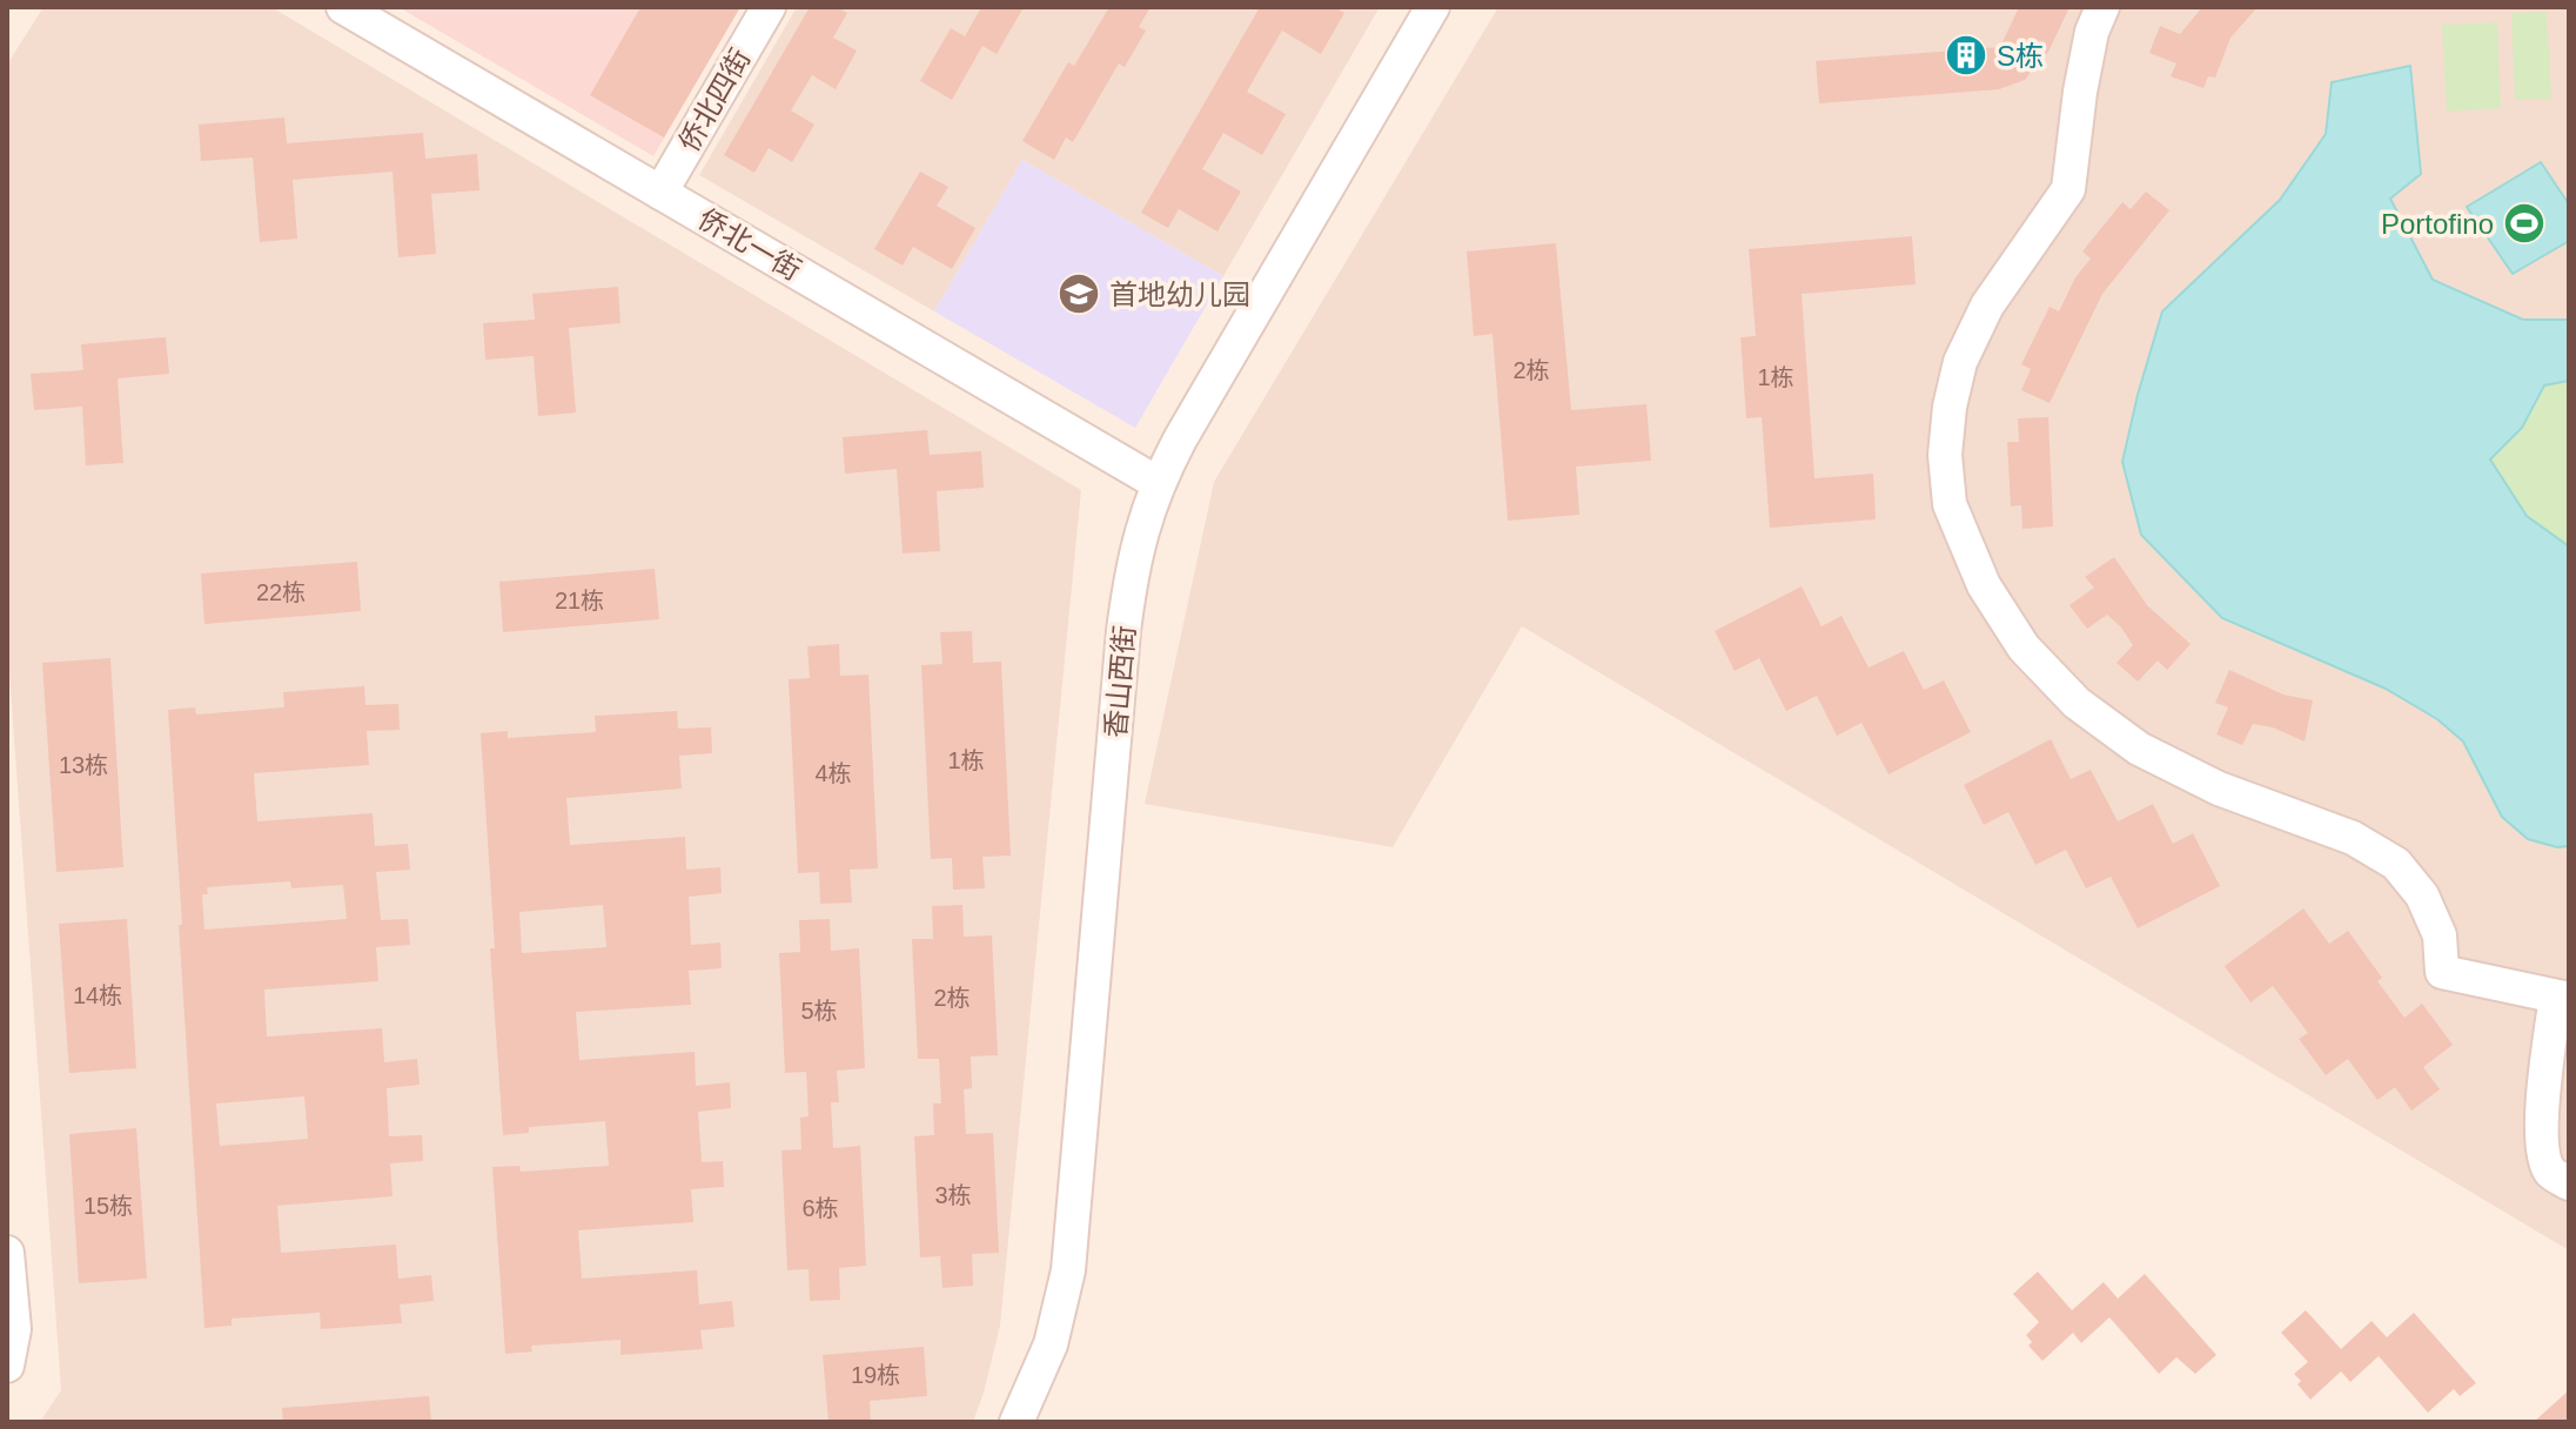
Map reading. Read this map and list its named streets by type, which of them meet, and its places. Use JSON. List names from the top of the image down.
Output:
{
  "streets": {
    "street": ["侨北四街", "侨北一街", "香山西街"]
  },
  "crossings": [
    ["侨北四街", "侨北一街"],
    ["侨北一街", "香山西街"]
  ],
  "places": {
    "building": ["S栋"],
    "sports": ["Portofino"],
    "school or university": ["首地幼儿园"]
  },
  "house_numbers": [
    "2栋",
    "1栋",
    "22栋",
    "21栋",
    "1栋",
    "13栋",
    "4栋",
    "14栋",
    "2栋",
    "5栋",
    "3栋",
    "15栋",
    "6栋",
    "19栋"
  ]
}
